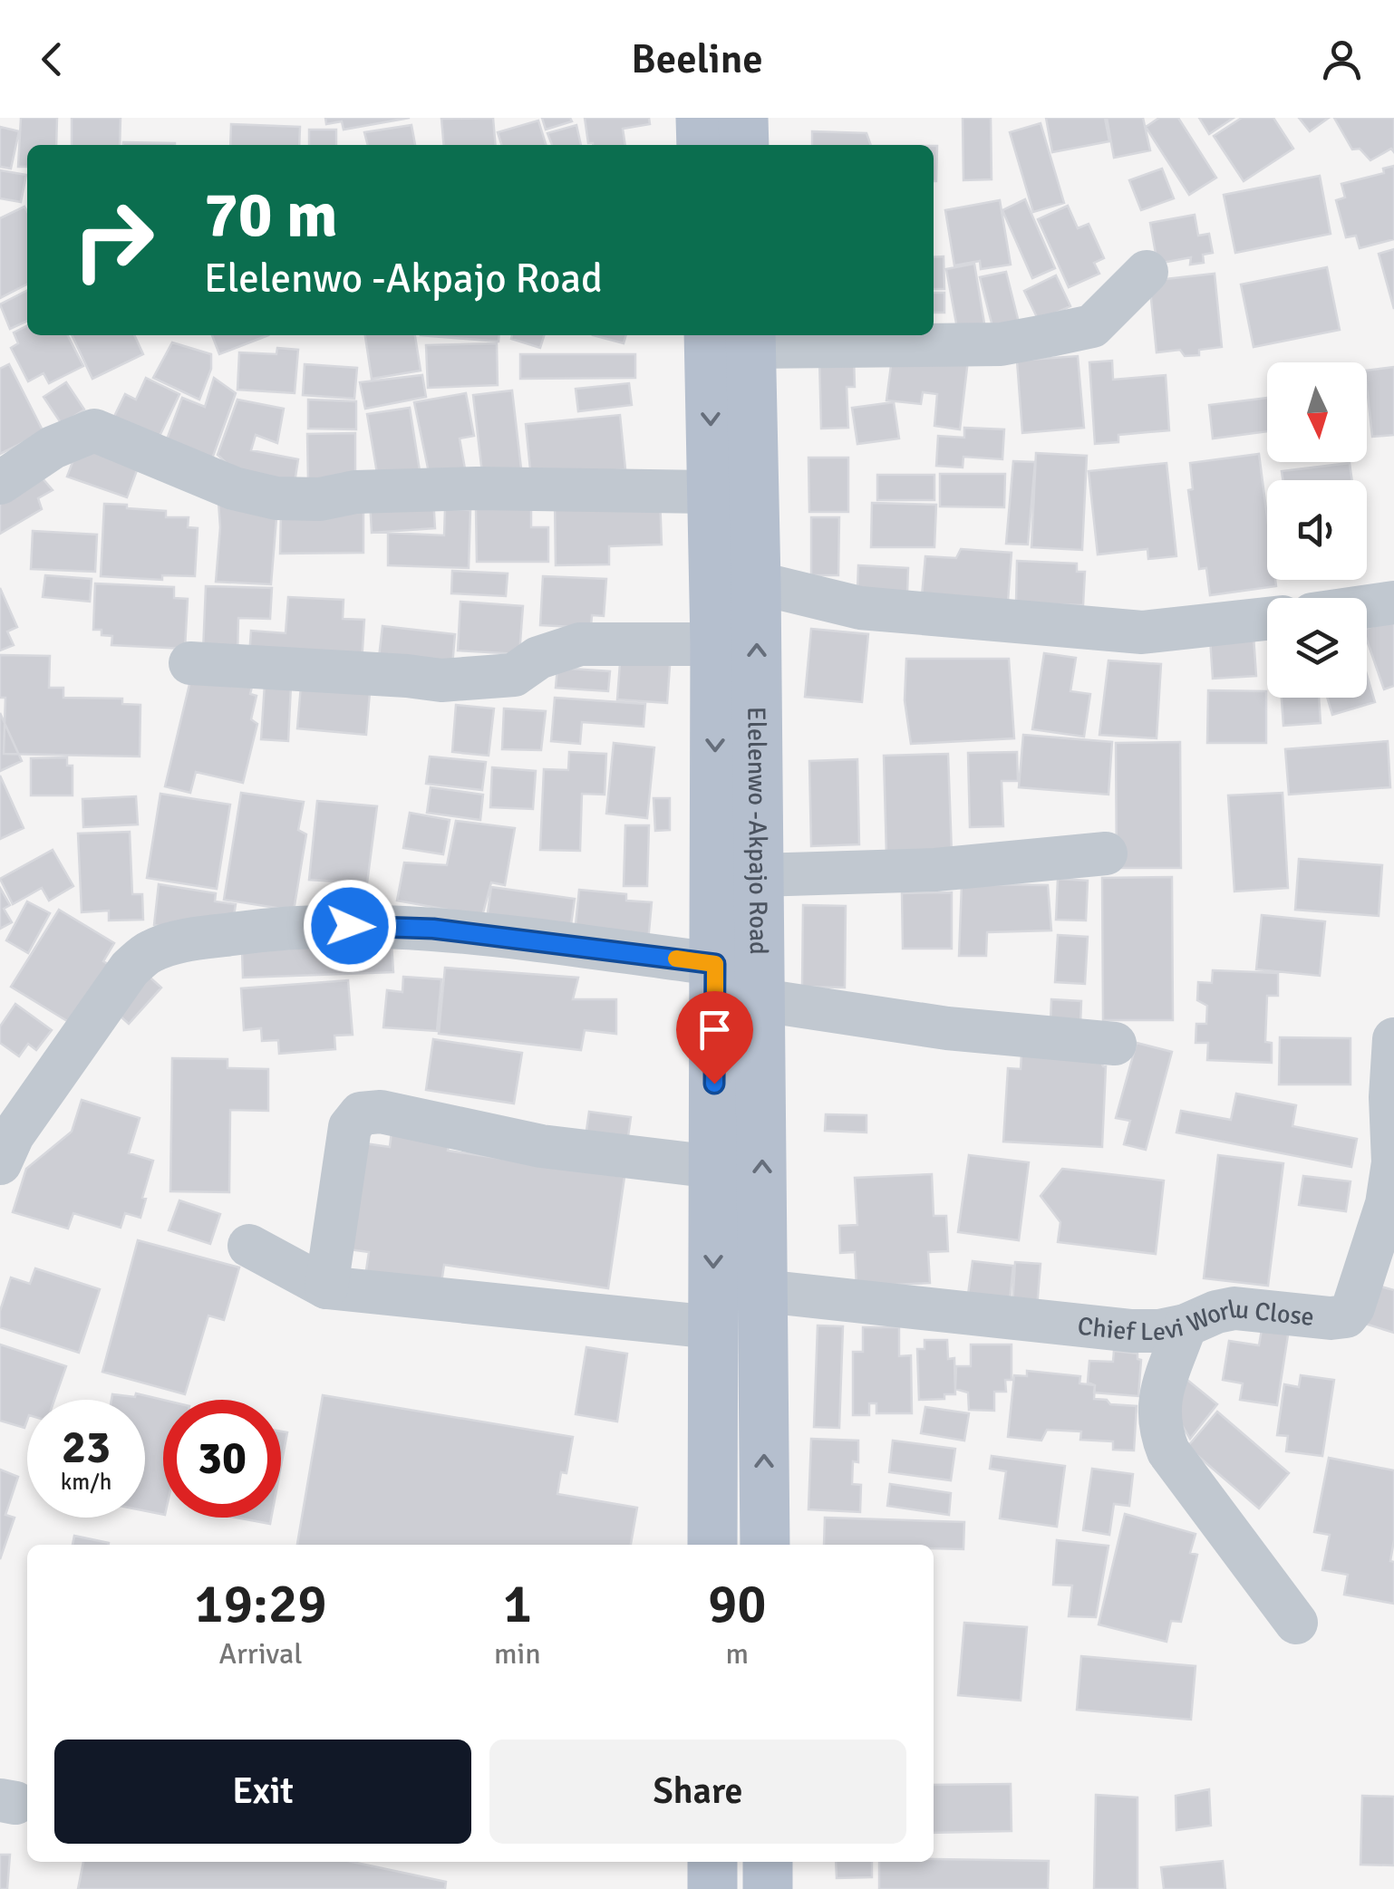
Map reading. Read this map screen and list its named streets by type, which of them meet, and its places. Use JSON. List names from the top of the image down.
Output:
{
  "streets": {
    "main road": ["Elelenwo -Akpajo Road"],
    "street": ["Chief Levi Worlu Close"]
  },
  "crossings": [
    ["Elelenwo -Akpajo Road", "Chief Levi Worlu Close"]
  ],
  "north": "bottom",
  "page": {
    "header": "Beeline",
    "turn": ["70 m", "Elelenwo -Akpajo Road"],
    "speed": "23 km/h",
    "limit": "30",
    "eta": [
      "19:29",
      "Arrival",
      "1",
      "min",
      "90",
      "m"
    ],
    "buttons": ["Exit", "Share"]
  }
}
